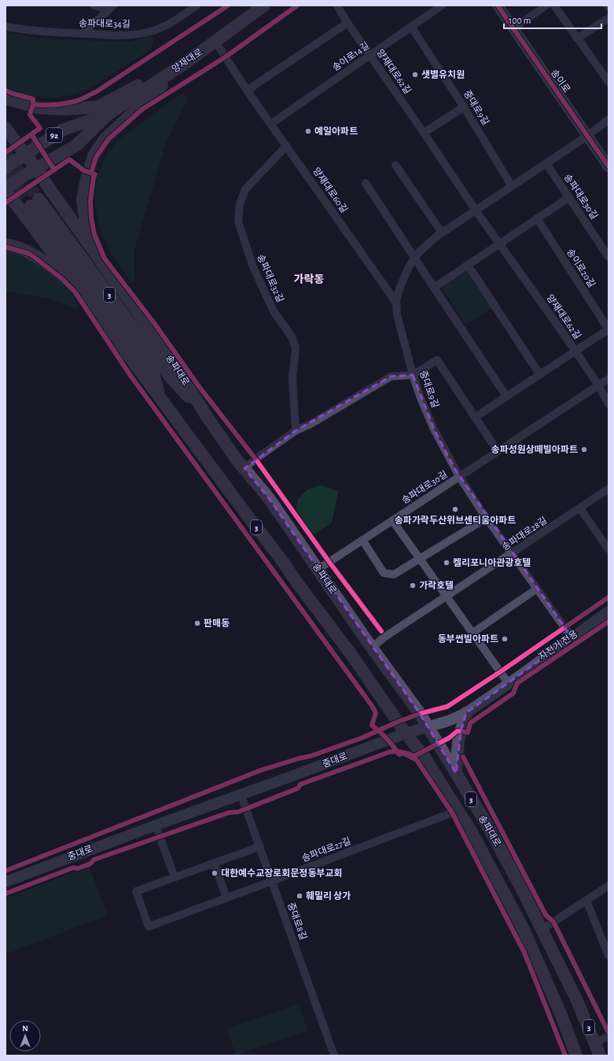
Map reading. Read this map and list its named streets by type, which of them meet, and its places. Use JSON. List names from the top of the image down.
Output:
{
  "streets": {
    "main road": [
      "양재대로",
      "송이로",
      "92",
      "3",
      "송파대로",
      "중대로"
    ],
    "street": [
      "송파대로34길",
      "송이로14길",
      "양재대로62길",
      "중대로9길",
      "양재대로60길",
      "송파대로30길",
      "송이로20길",
      "송파대로32길",
      "송파대로28길",
      "송파대로27길",
      "중대로8길"
    ],
    "cycle path": ["자전거 전용"]
  },
  "crossings": [
    ["송이로14길", "양재대로62길"],
    ["송이로14길", "중대로9길"],
    ["송이로14길", "양재대로60길"],
    ["양재대로", "양재대로60길"],
    ["양재대로", "송파대로"],
    ["양재대로62길", "중대로9길"],
    ["양재대로62길", "송파대로30길"],
    ["양재대로62길", "송이로20길"],
    ["송이로", "중대로9길"],
    ["중대로9길", "양재대로60길"],
    ["중대로9길", "송파대로30길"],
    ["중대로9길", "송파대로28길"],
    ["중대로9길", "중대로"],
    ["양재대로60길", "송파대로32길"],
    ["송파대로30길", "송파대로"],
    ["3", "송파대로"],
    ["송파대로", "송파대로28길"],
    ["송파대로", "중대로"],
    ["송파대로", "송파대로27길"],
    ["중대로", "중대로8길"],
    ["송파대로27길", "중대로8길"]
  ],
  "districts": ["가락동"],
  "places": [
    "샛별유치원",
    "예일아파트",
    "송파성원상떼빌아파트",
    "송파가락두산위브센티움아파트",
    "켈리포니아관광호텔",
    "가락호텔",
    "판매동",
    "동부썬빌아파트",
    "대한예수교장로회문정동부교회",
    "훼밀리 상가"
  ],
  "scale_bar": "100 m",
  "north": "top"
}
